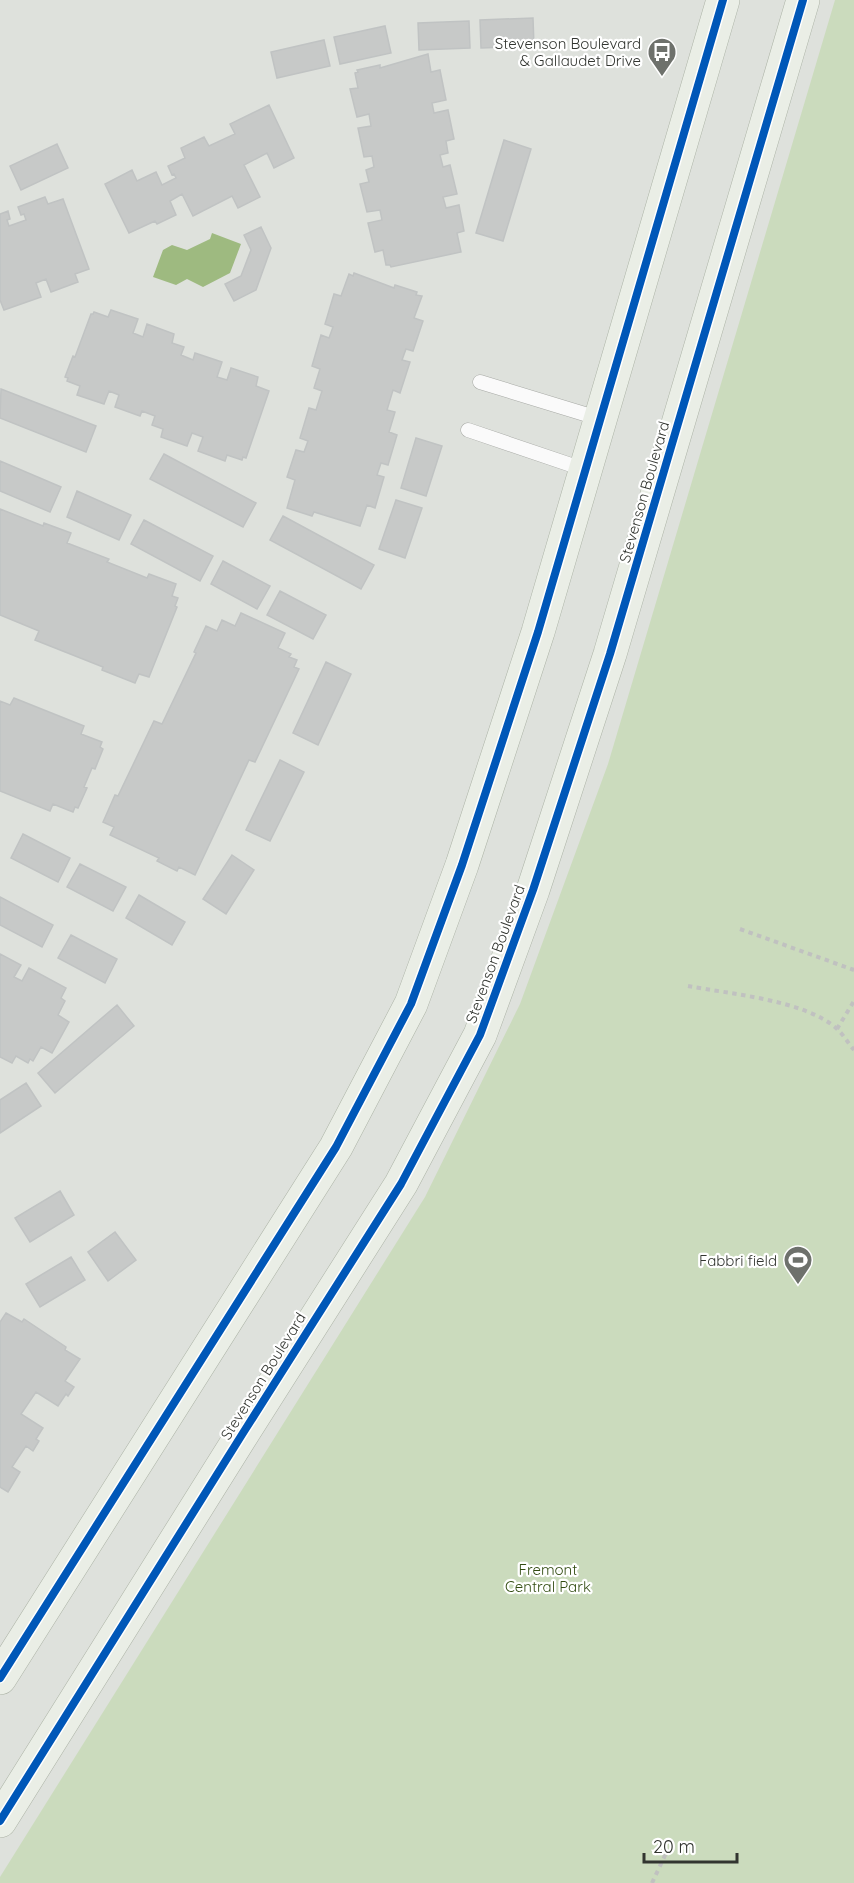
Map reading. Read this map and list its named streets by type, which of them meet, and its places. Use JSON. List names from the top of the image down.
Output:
{
  "streets": {
    "main road": ["Stevenson Boulevard"]
  },
  "parks": ["Fremont Central Park"],
  "places": {
    "bus stop": ["Stevenson Boulevard & Gallaudet Drive"],
    "sports": ["Fabbri field"]
  },
  "scale_bar": "20 m"
}
